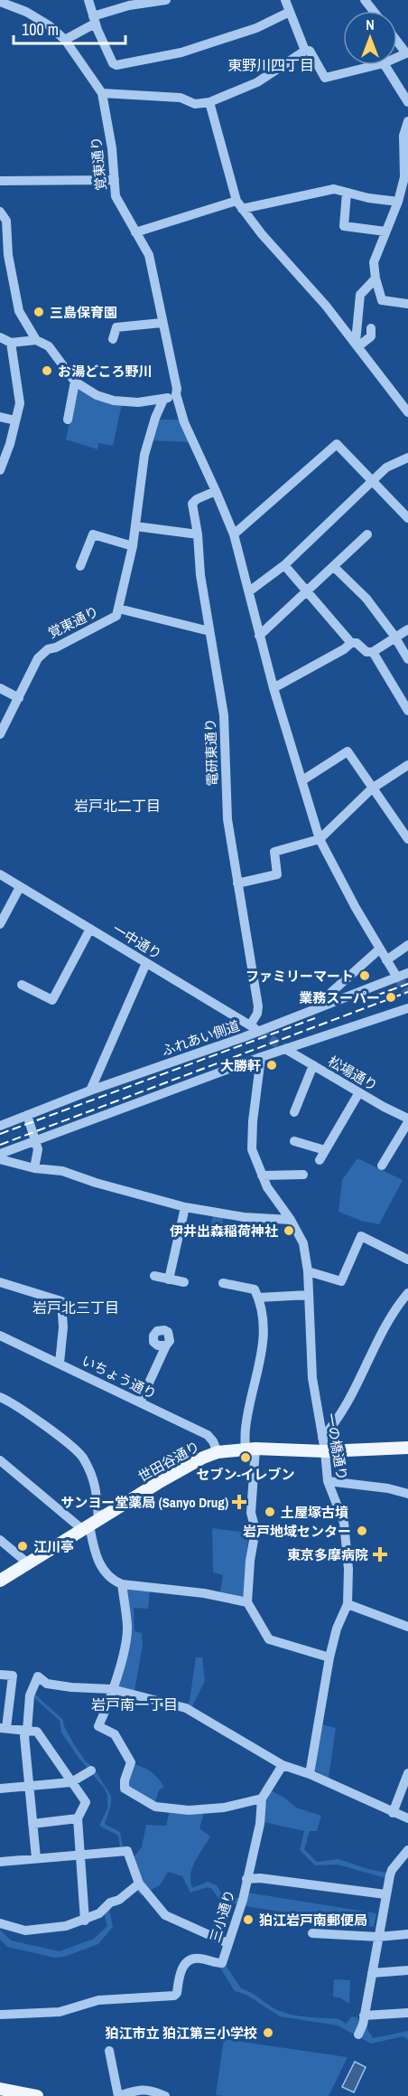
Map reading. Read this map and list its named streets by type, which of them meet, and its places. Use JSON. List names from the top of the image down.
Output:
{
  "streets": {
    "main road": ["世田谷通り"],
    "street": [
      "覚東通り",
      "電研東通り",
      "一中通り",
      "ふれあい側道",
      "松場通り",
      "いちょう通り",
      "一の橋通り",
      "三小通り"
    ]
  },
  "crossings": [
    ["覚東通り", "電研東通り"],
    ["覚東通り", "ふれあい側道"],
    ["電研東通り", "一中通り"],
    ["一中通り", "ふれあい側道"],
    ["いちょう通り", "世田谷通り"],
    ["一の橋通り", "世田谷通り"]
  ],
  "districts": [
    "東野川四丁目",
    "岩戸北二丁目",
    "岩戸北三丁目",
    "岩戸南一丁目"
  ],
  "places": {
    "other": [
      "三島保育園",
      "お湯どころ野川",
      "ファミリーマート",
      "業務スーパー",
      "大勝軒",
      "伊井出森稲荷神社",
      "セブン-イレブン",
      "土屋塚古墳",
      "岩戸地域センター",
      "江川亭",
      "狛江岩戸南郵便局",
      "狛江市立 狛江第三小学校"
    ],
    "health": ["サンヨー堂薬局 (Sanyo Drug)", "東京多摩病院"]
  },
  "scale_bar": "100 m",
  "north": "top"
}
